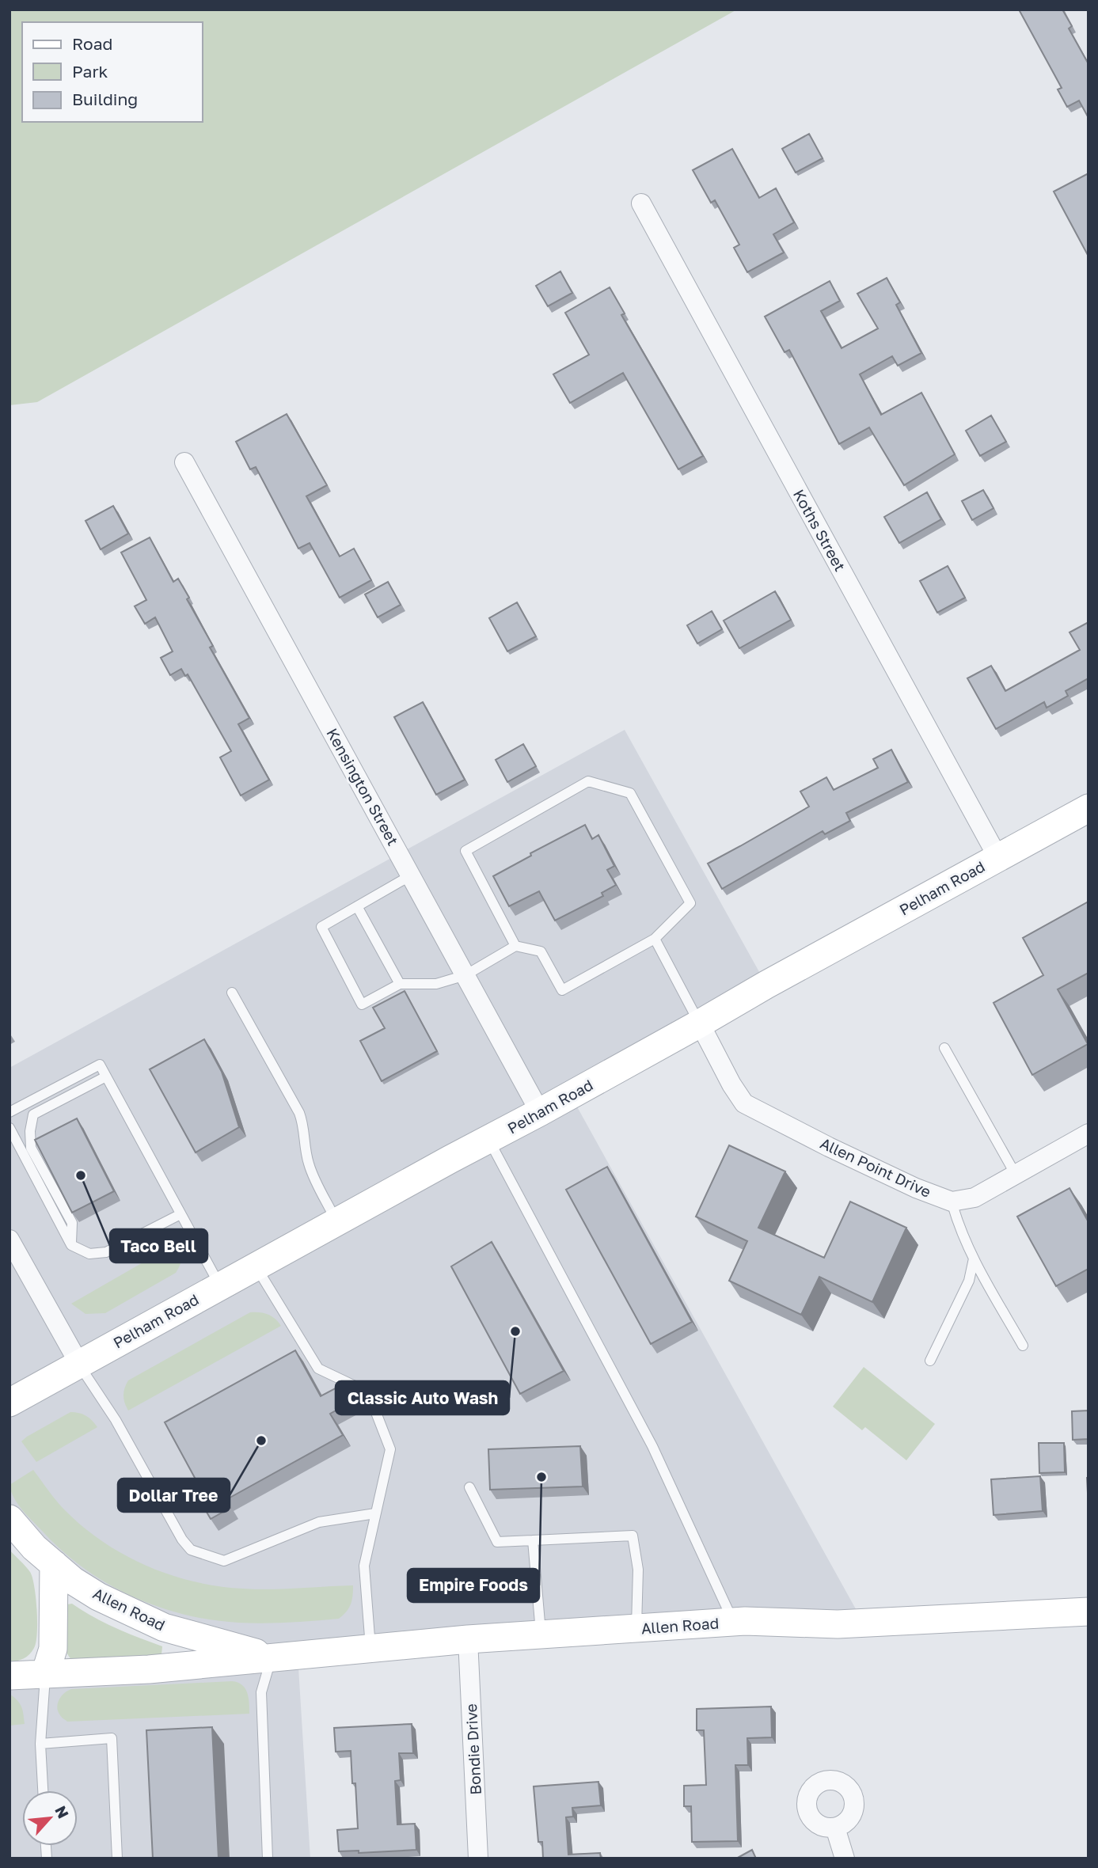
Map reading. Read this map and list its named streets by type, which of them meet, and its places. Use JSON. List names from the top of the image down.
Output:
{
  "streets": {
    "main road": ["Pelham Road", "Allen Road"],
    "street": [
      "Koths Street",
      "Kensington Street",
      "Allen Point Drive",
      "Bondie Drive"
    ]
  },
  "crossings": [
    ["Koths Street", "Pelham Road"],
    ["Kensington Street", "Pelham Road"],
    ["Pelham Road", "Allen Point Drive"],
    ["Allen Road", "Bondie Drive"]
  ],
  "places": [
    "Taco Bell",
    "Classic Auto Wash",
    "Dollar Tree",
    "Empire Foods"
  ],
  "legend": ["Road", "Park", "Building"],
  "north": "top right"
}
